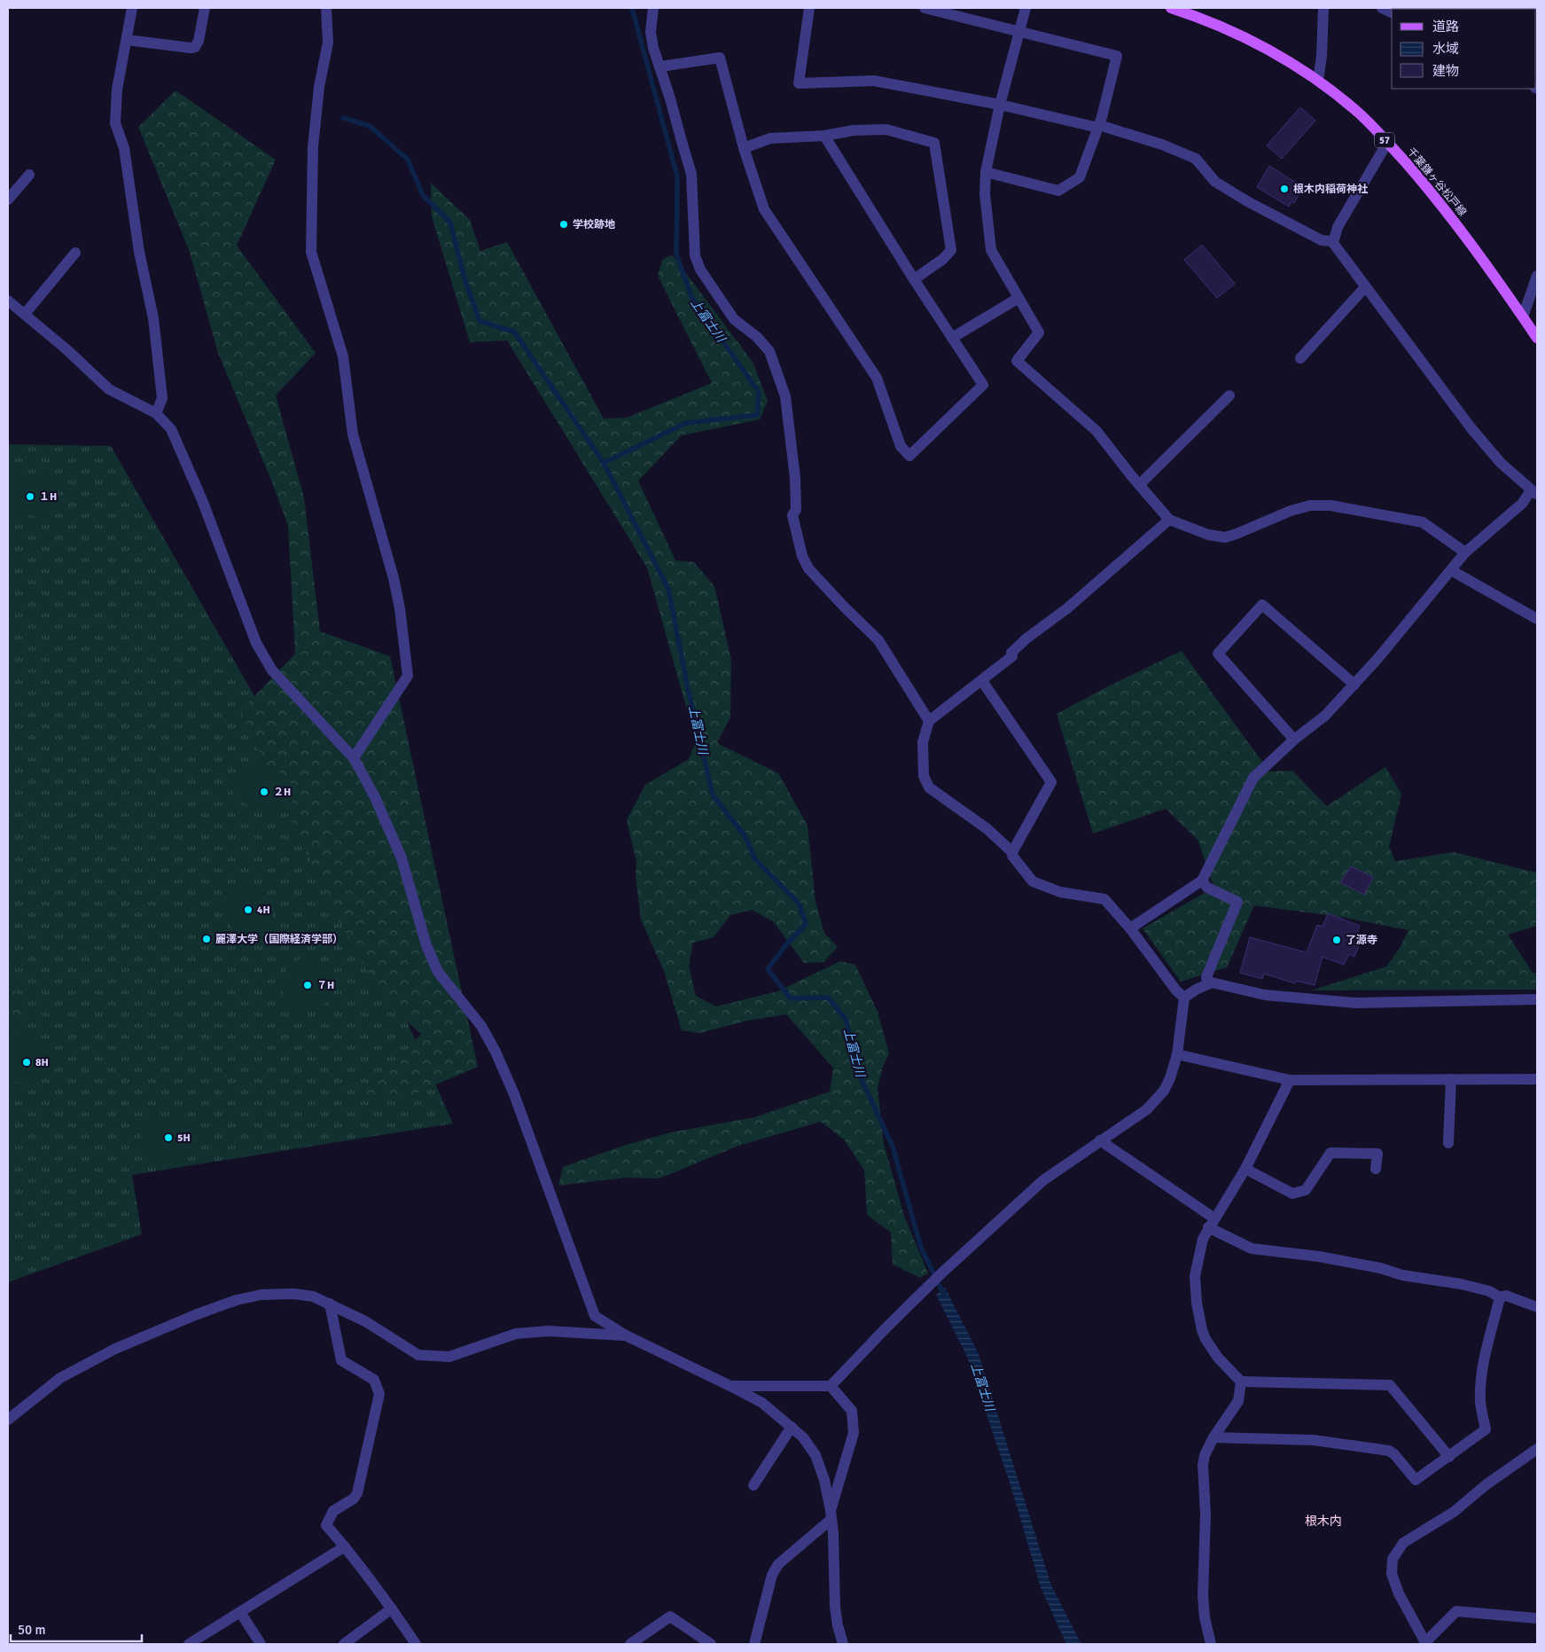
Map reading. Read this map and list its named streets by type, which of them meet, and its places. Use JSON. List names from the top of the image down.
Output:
{
  "streets": {
    "main road": ["57", "千葉鎌ヶ谷松戸線"]
  },
  "districts": ["根木内"],
  "water": ["上富士川"],
  "places": [
    "根木内稲荷神社",
    "学校跡地",
    "１H",
    "２H",
    "4H",
    "麗澤大学（国際経済学部）",
    "了源寺",
    "７H",
    "8H",
    "5H"
  ],
  "legend": ["道路", "水域", "建物"],
  "scale_bar": "50 m"
}
